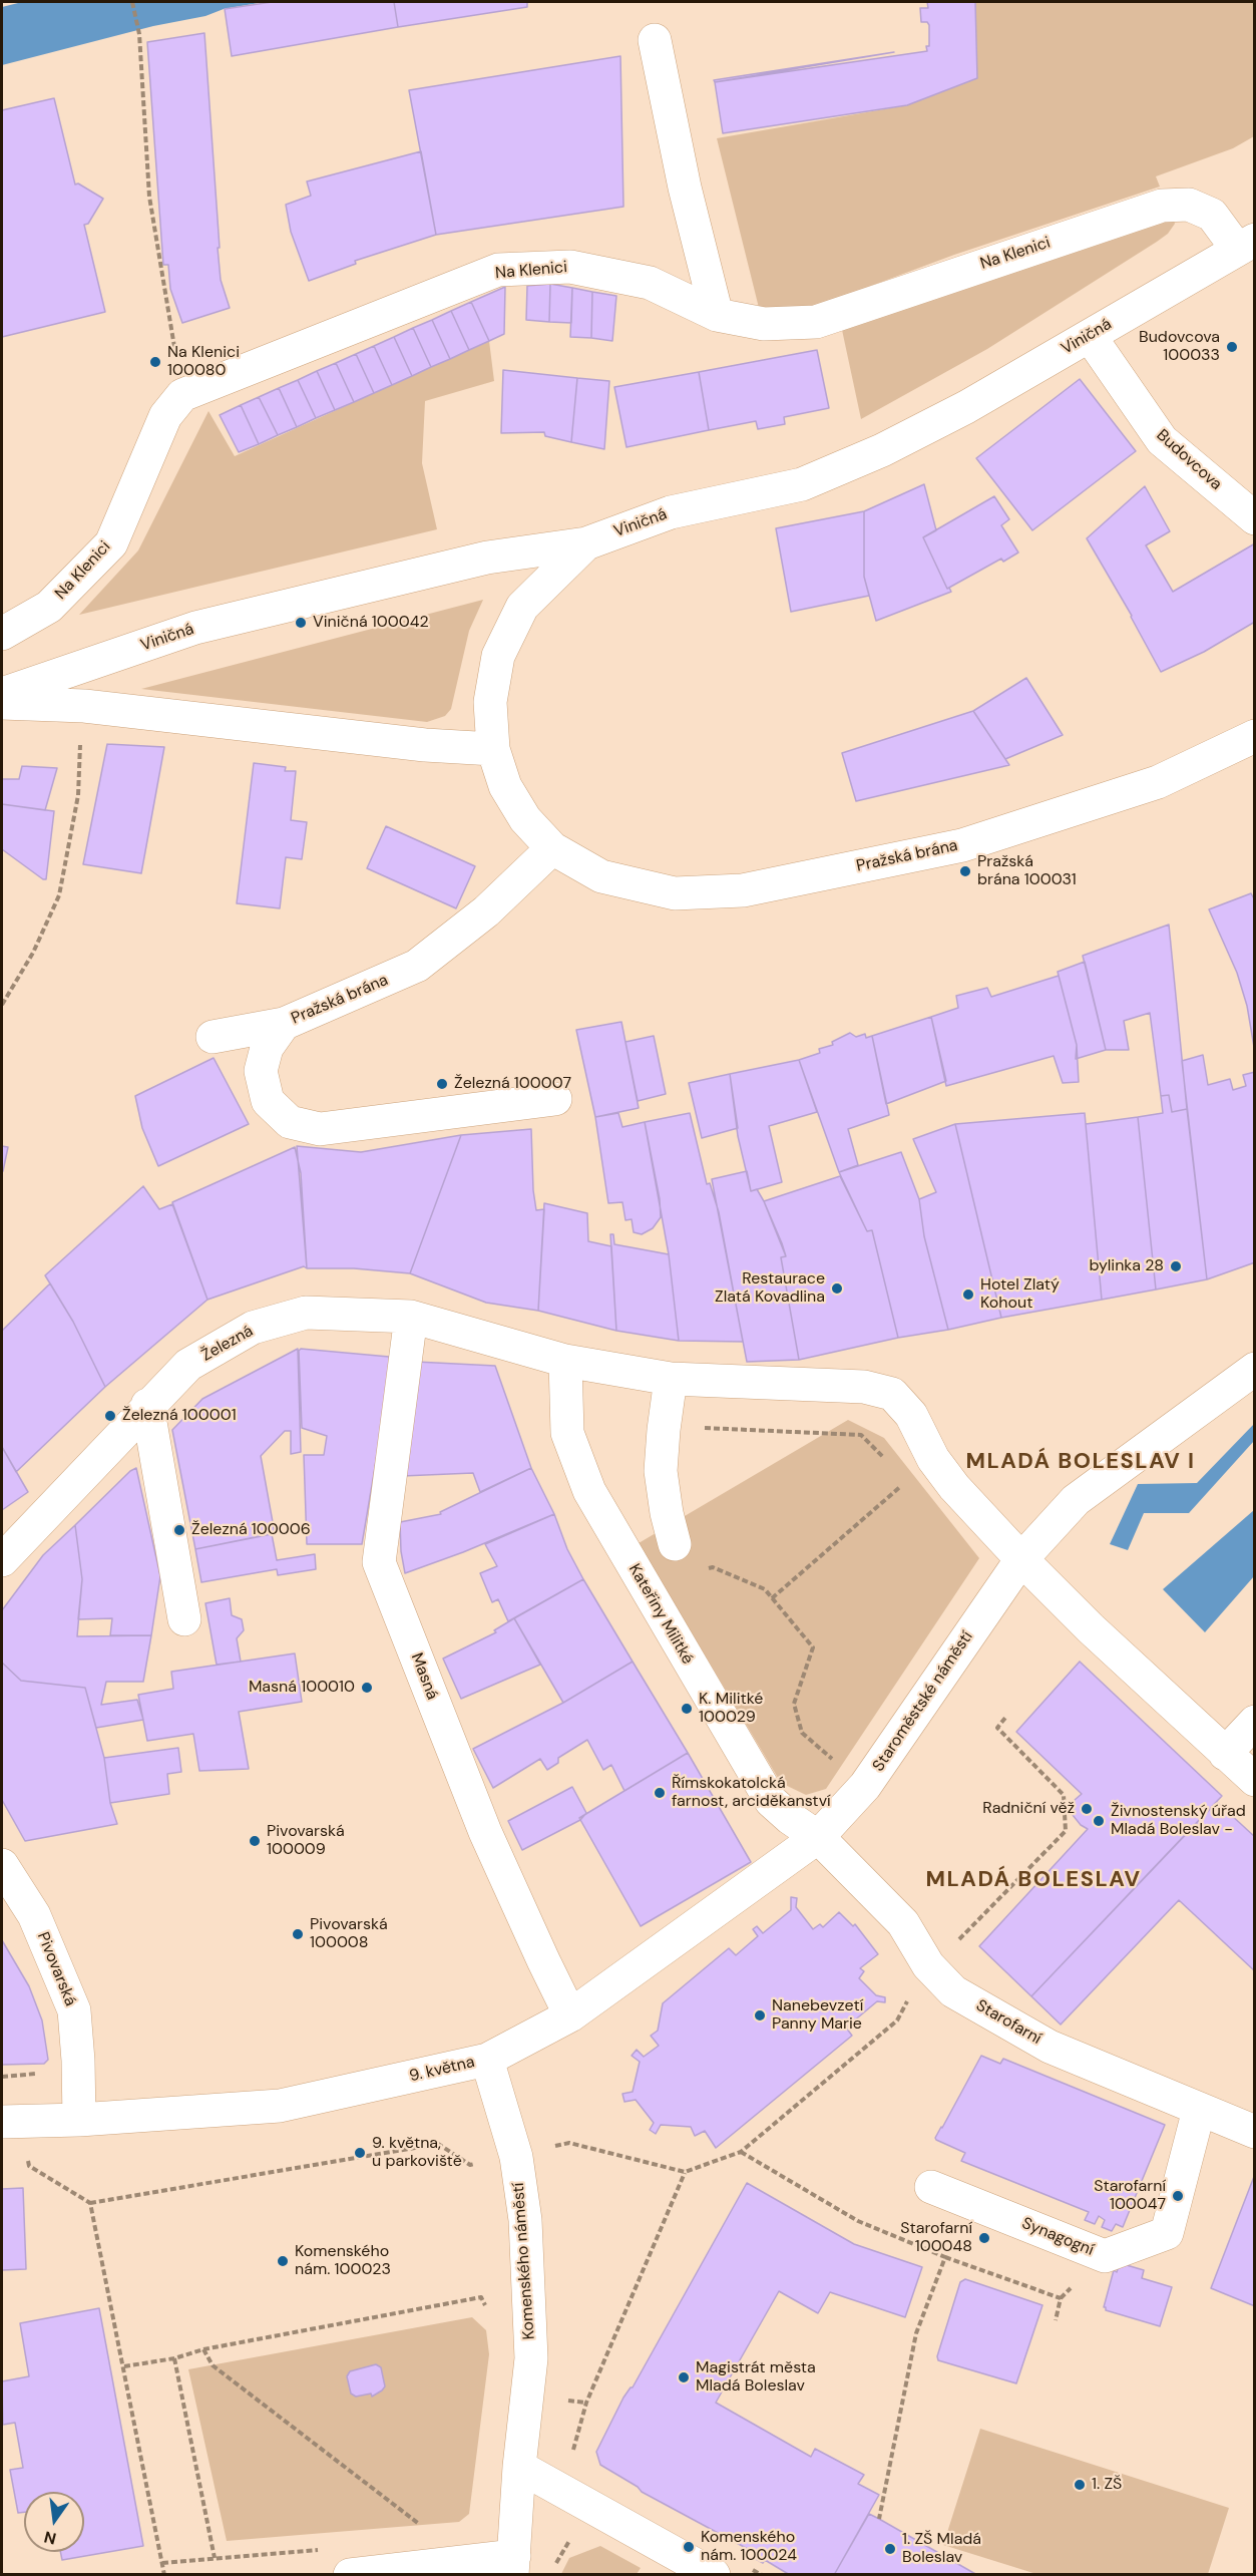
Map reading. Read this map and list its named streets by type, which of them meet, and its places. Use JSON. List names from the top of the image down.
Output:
{
  "streets": {
    "street": [
      "Na Klenici",
      "Viničná",
      "Budovcova",
      "Pražská brána",
      "Železná",
      "Kateřiny Militké",
      "Masná",
      "Staroměstské náměstí",
      "Pivovarská",
      "Starofarní",
      "9. května",
      "Synagogní",
      "Komenského náměstí"
    ]
  },
  "crossings": [
    ["Na Klenici", "Viničná"],
    ["Viničná", "Budovcova"],
    ["Viničná", "Pražská brána"],
    ["Železná", "Kateřiny Militké"],
    ["Železná", "Masná"],
    ["Železná", "Staroměstské náměstí"],
    ["Kateřiny Militké", "Staroměstské náměstí"],
    ["Kateřiny Militké", "Starofarní"],
    ["Kateřiny Militké", "9. května"],
    ["Masná", "9. května"],
    ["Staroměstské náměstí", "Starofarní"],
    ["Staroměstské náměstí", "9. května"],
    ["Pivovarská", "9. května"],
    ["Starofarní", "9. května"],
    ["Starofarní", "Synagogní"],
    ["9. května", "Komenského náměstí"]
  ],
  "districts": ["MLADÁ BOLESLAV I", "MLADÁ BOLESLAV"],
  "places": [
    "Budovcova 100033",
    "Na Klenici 100080",
    "Viničná 100042",
    "Pražská brána 100031",
    "Železná 100007",
    "bylinka 28",
    "Restaurace Zlatá Kovadlina",
    "Hotel Zlatý Kohout",
    "Železná 100001",
    "Železná 100006",
    "Masná 100010",
    "K. Militké 100029",
    "Římskokatolcká farnost, arciděkanství",
    "Radniční věž",
    "Živnostenský úřad Mladá Boleslav -",
    "Pivovarská 100009",
    "Pivovarská 100008",
    "Nanebevzetí Panny Marie",
    "9. května, u parkoviště",
    "Starofarní 100047",
    "Starofarní 100048",
    "Komenského nám. 100023",
    "Magistrát města Mladá Boleslav",
    "1. ZŠ",
    "Komenského nám. 100024",
    "1. ZŠ Mladá Boleslav"
  ],
  "north": "bottom"
}
